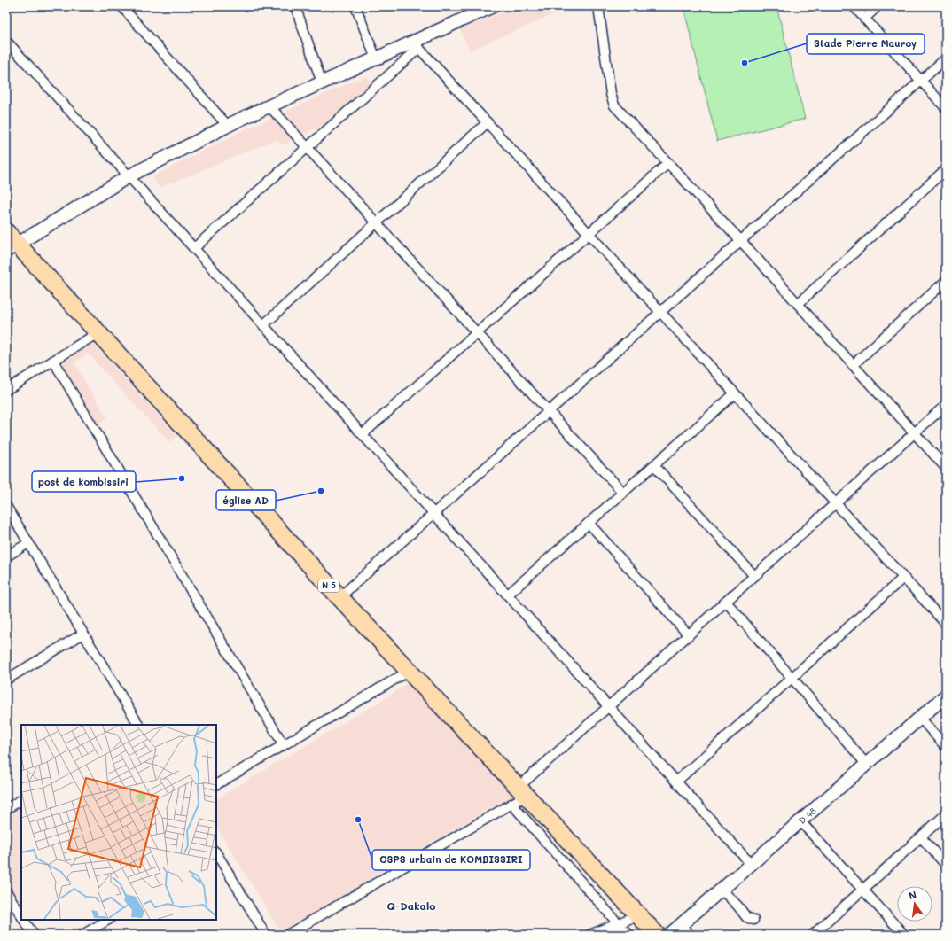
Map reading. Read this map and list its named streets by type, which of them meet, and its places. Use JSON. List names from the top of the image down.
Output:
{
  "streets": {
    "highway": ["N 5"],
    "street": ["D 48"]
  },
  "districts": ["Q-Dakalo"],
  "places": [
    "Stade Pierre Mauroy",
    "post de kombissiri",
    "église AD",
    "CSPS urbain de KOMBISSIRI"
  ],
  "north": "top"
}
